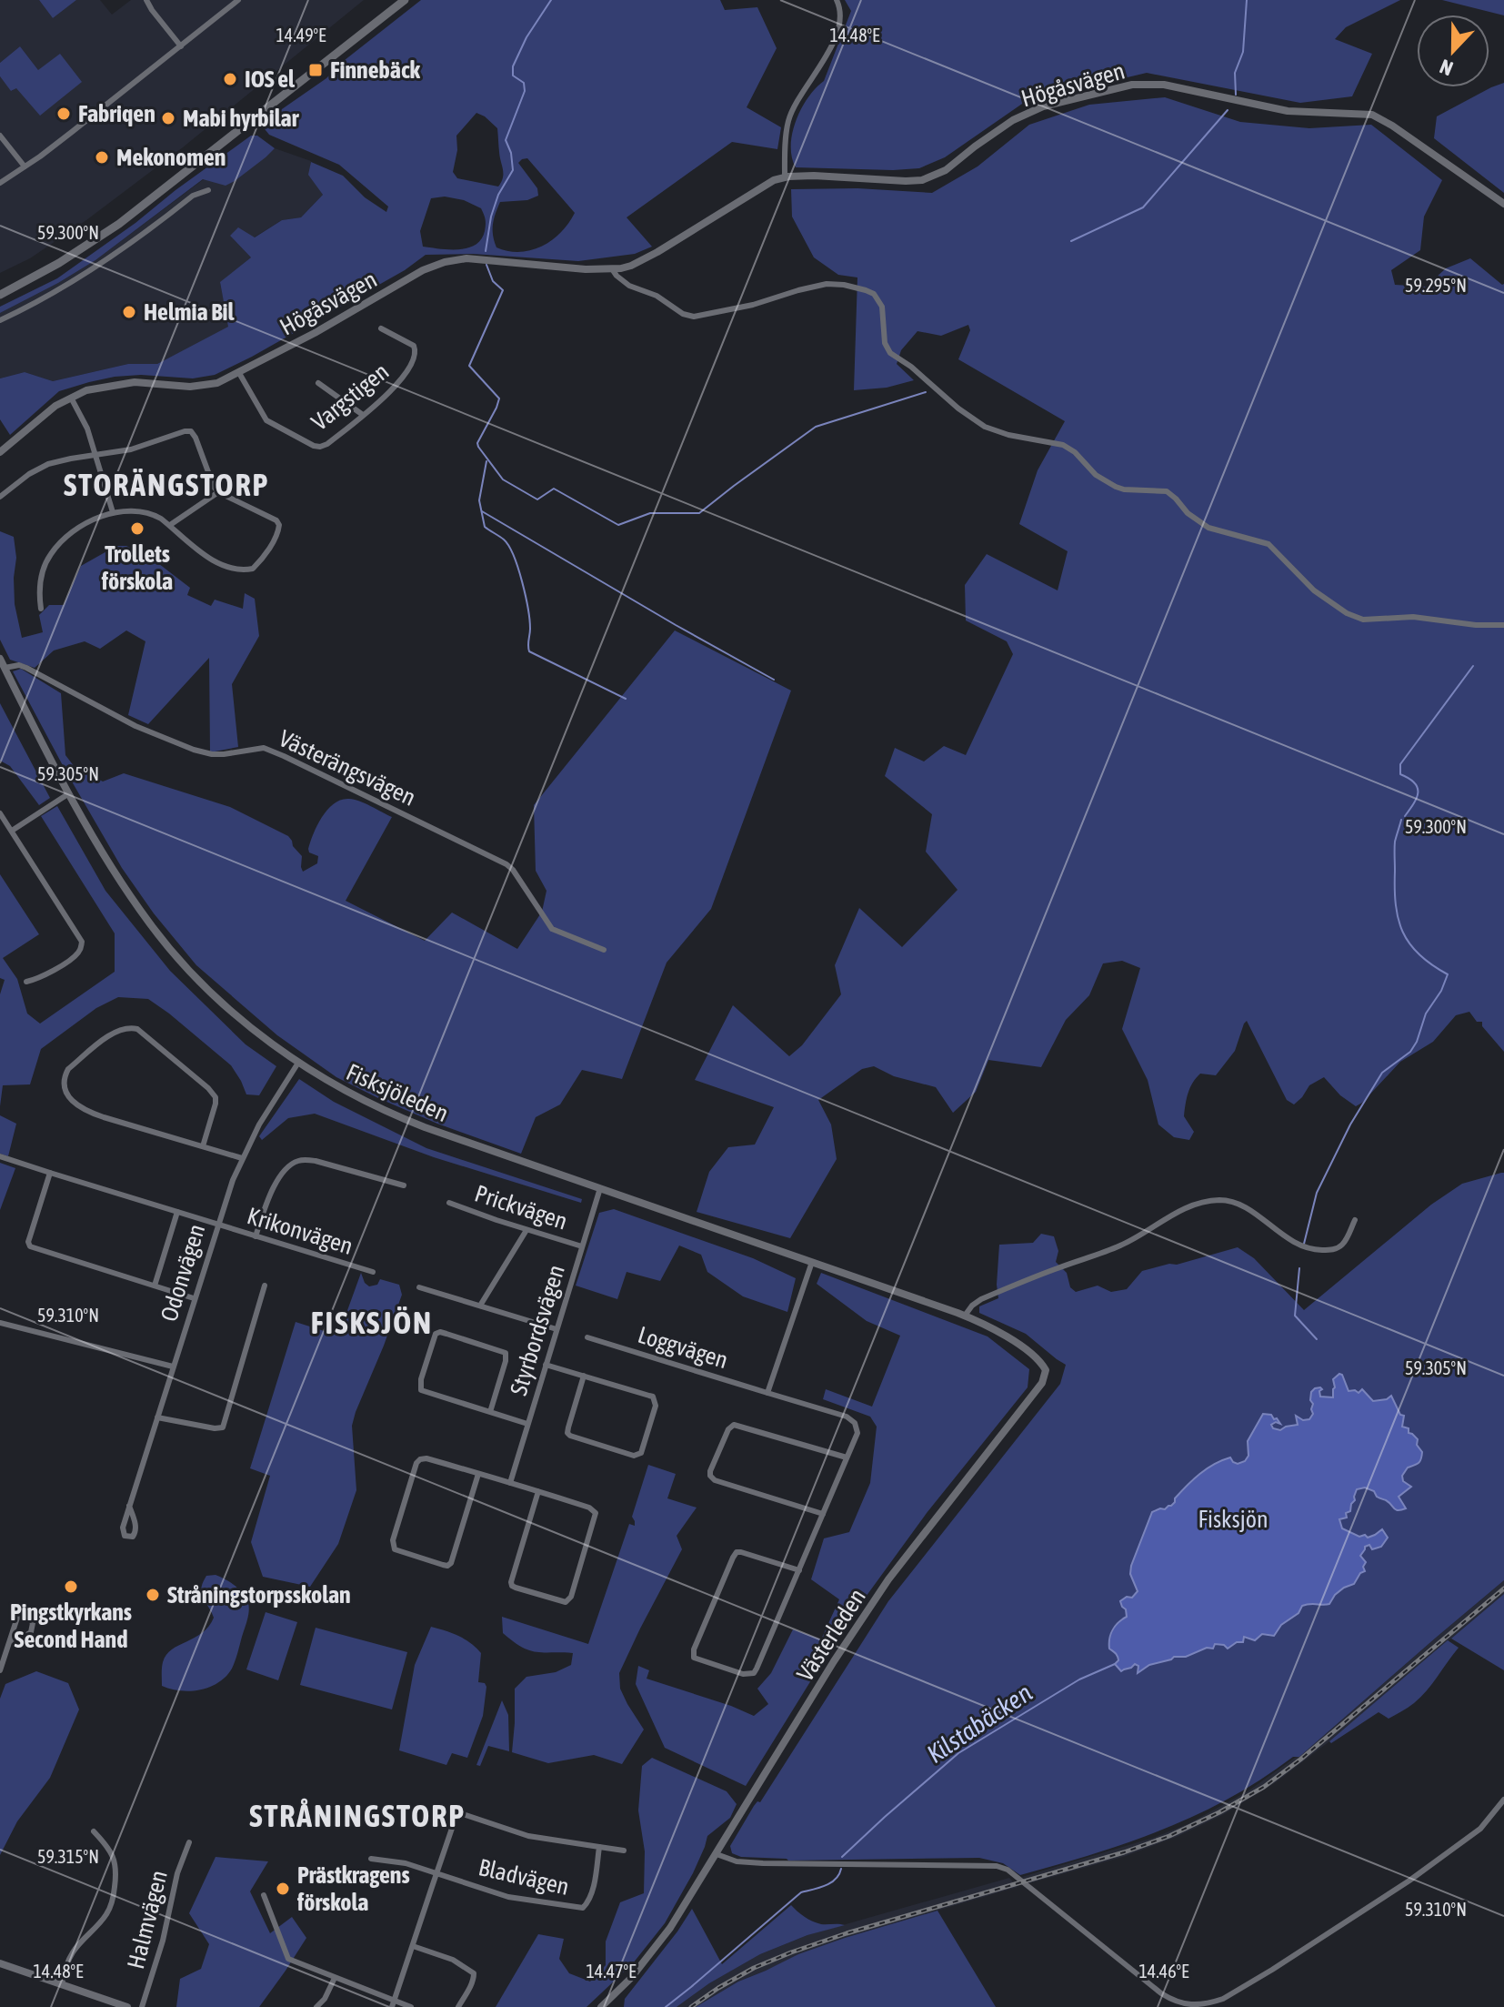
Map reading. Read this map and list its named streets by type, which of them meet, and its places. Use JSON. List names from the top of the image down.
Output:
{
  "streets": {
    "street": [
      "Högåsvägen",
      "Vargstigen",
      "Västerängsvägen",
      "Fisksjöleden",
      "Prickvägen",
      "Krikonvägen",
      "Odonvägen",
      "Styrbordsvägen",
      "Loggvägen",
      "Västerleden",
      "Bladvägen",
      "Halmvägen"
    ]
  },
  "crossings": [
    ["Högåsvägen", "Vargstigen"],
    ["Västerängsvägen", "Fisksjöleden"],
    ["Fisksjöleden", "Odonvägen"],
    ["Fisksjöleden", "Styrbordsvägen"],
    ["Fisksjöleden", "Västerleden"],
    ["Prickvägen", "Styrbordsvägen"],
    ["Krikonvägen", "Odonvägen"]
  ],
  "districts": ["STORÄNGSTORP", "FISKSJÖN", "STRÅNINGSTORP"],
  "water": ["Kilstabäcken"],
  "parks": ["Fisksjön"],
  "places": {
    "transit": ["Finnebäck"],
    "other": [
      "IOS el",
      "Fabriqen",
      "Mabi hyrbilar",
      "Mekonomen",
      "Helmia Bil",
      "Trollets förskola",
      "Pingstkyrkans Second Hand",
      "Stråningstorpsskolan",
      "Prästkragens förskola"
    ]
  },
  "north": "bottom",
  "coordinates": [
    "14.48°E",
    "14.49°E",
    "59.300°N",
    "59.295°N",
    "59.305°N",
    "59.310°N",
    "59.315°N",
    "14.47°E",
    "14.46°E"
  ]
}
